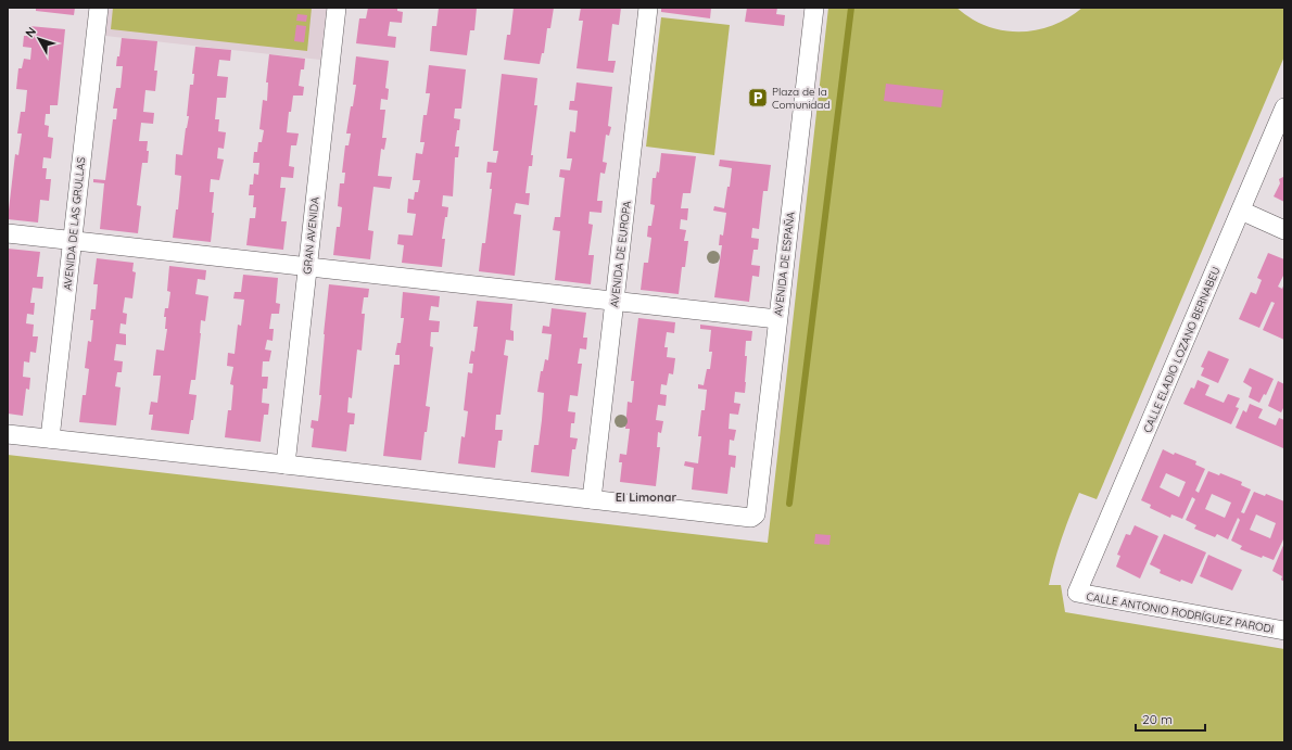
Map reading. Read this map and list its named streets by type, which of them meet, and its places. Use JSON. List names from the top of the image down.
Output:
{
  "streets": {
    "street": [
      "AVENIDA DE LAS GRULLAS",
      "GRAN AVENIDA",
      "AVENIDA DE EUROPA",
      "AVENIDA DE ESPAÑA",
      "CALLE ELADIO LOZANO BERNABEU",
      "CALLE ANTONIO RODRÍGUEZ PARODI"
    ]
  },
  "crossings": [
    ["AVENIDA DE EUROPA", "AVENIDA DE ESPAÑA"],
    ["CALLE ELADIO LOZANO BERNABEU", "CALLE ANTONIO RODRÍGUEZ PARODI"]
  ],
  "districts": ["El Limonar"],
  "places": {
    "parking": ["Plaza de la Comunidad"]
  },
  "scale_bar": "20 m",
  "north": "top left"
}
